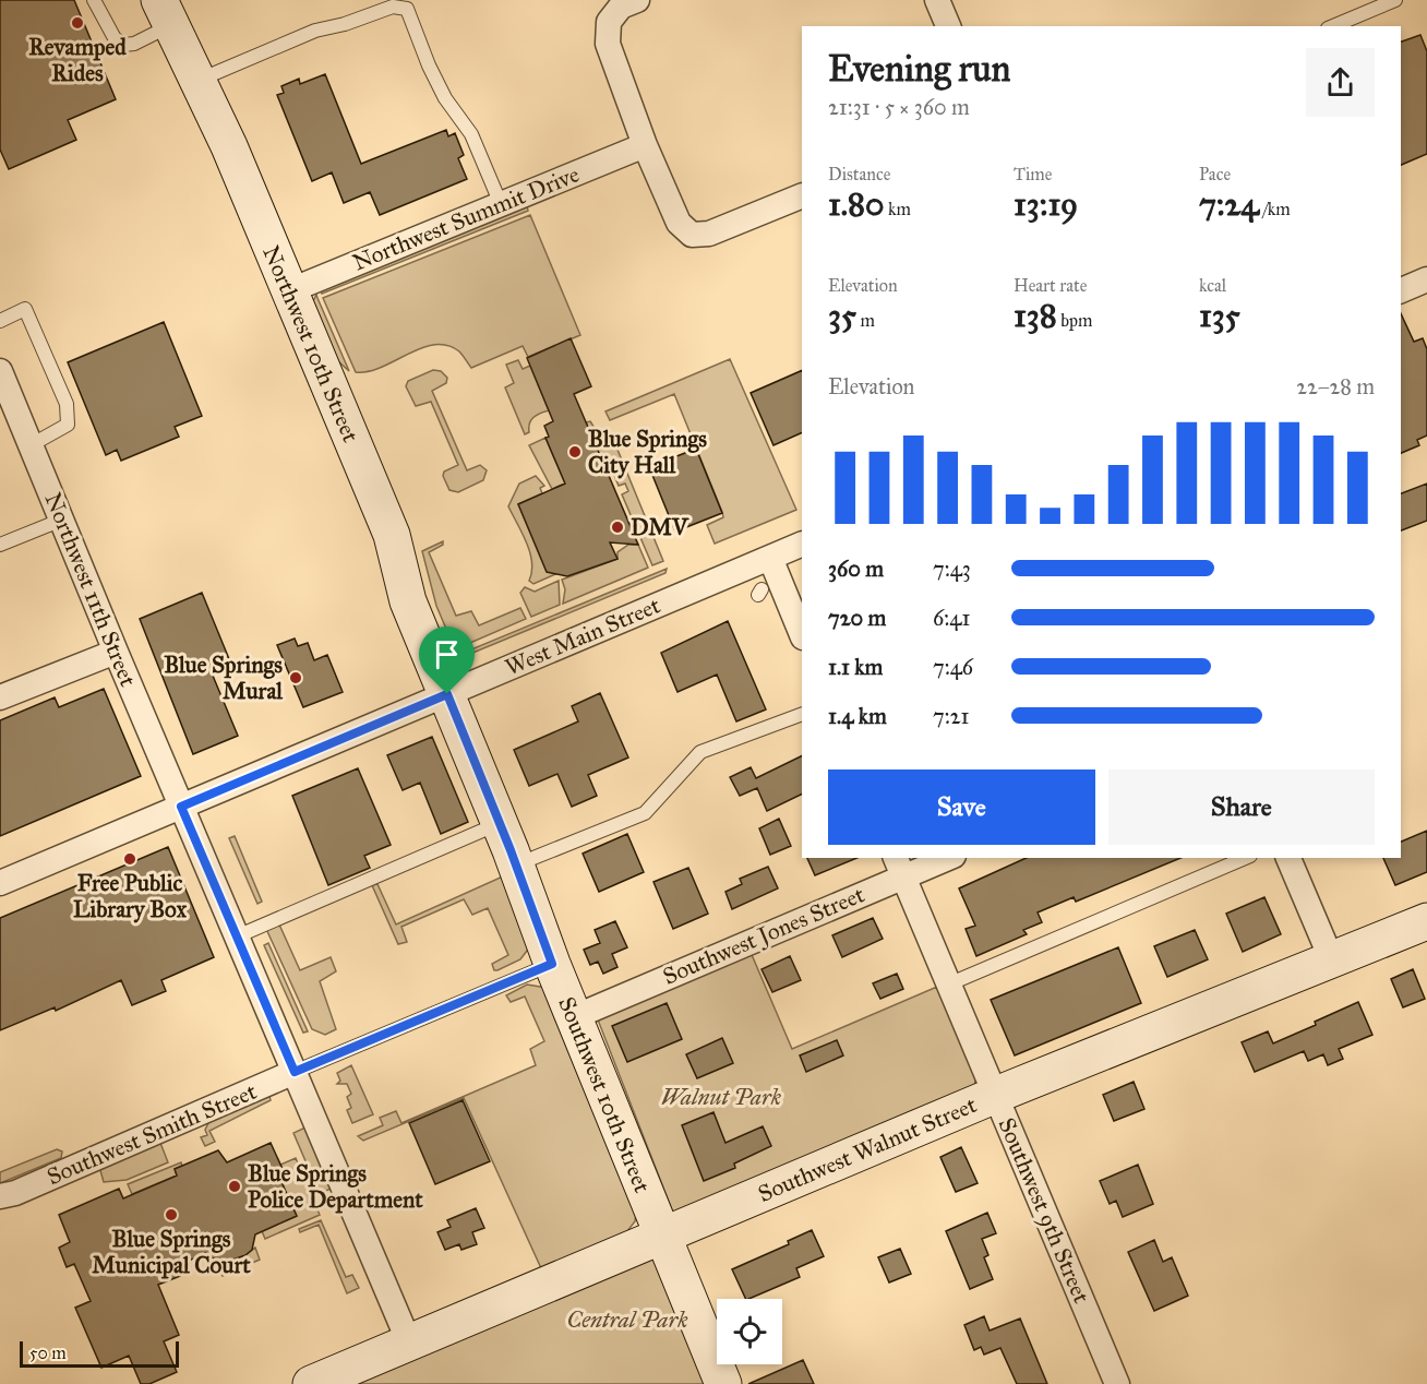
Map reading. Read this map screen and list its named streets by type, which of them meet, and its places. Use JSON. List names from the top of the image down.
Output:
{
  "streets": {
    "street": [
      "Northwest Summit Drive",
      "Northwest 10th Street",
      "Northwest 11th Street",
      "West Main Street",
      "Southwest Jones Street",
      "Southwest 10th Street",
      "Southwest Smith Street",
      "Southwest Walnut Street",
      "Southwest 9th Street"
    ]
  },
  "crossings": [
    ["Northwest Summit Drive", "Northwest 10th Street"],
    ["Northwest 10th Street", "West Main Street"],
    ["Northwest 10th Street", "Southwest 10th Street"],
    ["Northwest 11th Street", "West Main Street"],
    ["Northwest 11th Street", "Southwest Smith Street"],
    ["Northwest 11th Street", "Southwest Walnut Street"],
    ["West Main Street", "Southwest 10th Street"],
    ["Southwest Jones Street", "Southwest 10th Street"],
    ["Southwest Jones Street", "Southwest 9th Street"],
    ["Southwest 10th Street", "Southwest Walnut Street"],
    ["Southwest Walnut Street", "Southwest 9th Street"]
  ],
  "parks": ["Walnut Park", "Central Park"],
  "places": [
    "Revamped Rides",
    "Blue Springs City Hall",
    "DMV",
    "Blue Springs Mural",
    "Free Public Library Box",
    "Blue Springs Police Department",
    "Blue Springs Municipal Court"
  ],
  "scale_bar": "50 m",
  "page": {
    "heading": ["Evening run", "21:31 · 5 × 360 m"],
    "stats": [
      ["Distance", "1.80 km"],
      ["Time", "13:19"],
      ["Pace", "7:24 /km"],
      ["Elevation", "35 m"],
      ["Heart rate", "138 bpm"],
      ["kcal", "135"]
    ],
    "chart": ["Elevation", "22–28 m"],
    "list": [
      {
        "name": "360 m",
        "note": "7:43"
      },
      {
        "name": "720 m",
        "note": "6:41"
      },
      {
        "name": "1.1 km",
        "note": "7:46"
      },
      {
        "name": "1.4 km",
        "note": "7:21"
      }
    ],
    "buttons": ["Save", "Share"],
    "scale": "50 m"
  }
}
